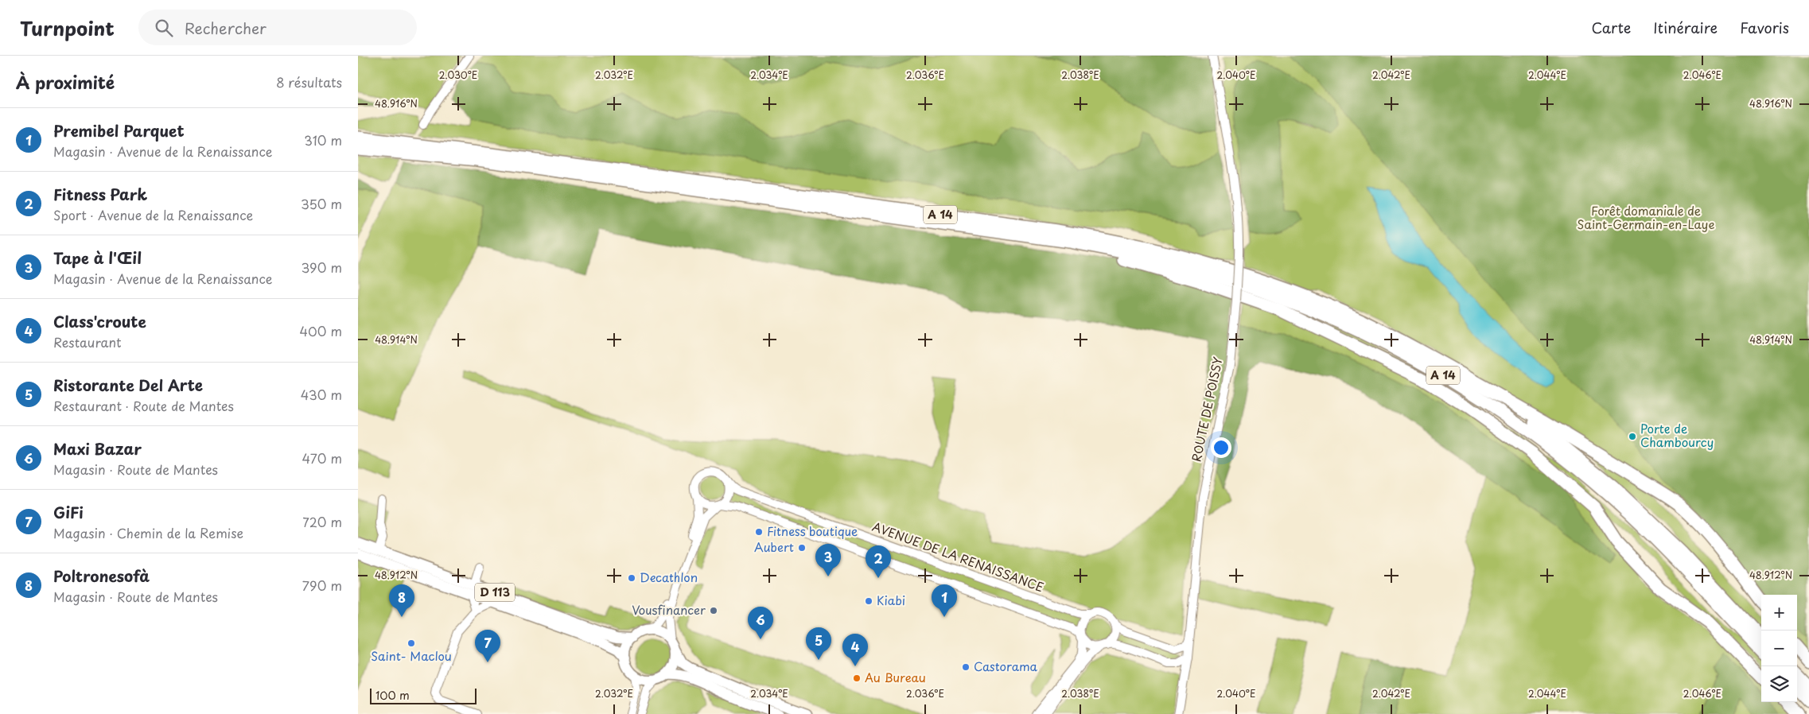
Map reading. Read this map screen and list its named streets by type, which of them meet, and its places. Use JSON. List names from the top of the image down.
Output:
{
  "streets": {
    "highway": ["A 14"],
    "main road": ["D 113"],
    "street": ["ROUTE DE POISSY", "AVENUE DE LA RENAISSANCE"]
  },
  "parks": ["Forêt domaniale de Saint-Germain-en-Laye"],
  "places": [
    "Porte de Chambourcy",
    "Fitness boutique",
    "Aubert",
    "Decathlon",
    "Kiabi",
    "Vousfinancer",
    "Saint- Maclou",
    "Castorama",
    "Au Bureau"
  ],
  "scale_bar": "100 m",
  "page": {
    "header": "Turnpoint",
    "search": "Rechercher",
    "nav": ["Carte", "Itinéraire", "Favoris"],
    "heading": ["À proximité", "8 résultats"],
    "list": [
      {
        "mark": "1",
        "name": "Premibel Parquet",
        "note": "Magasin · Avenue de la Renaissance",
        "value": "310 m"
      },
      {
        "mark": "2",
        "name": "Fitness Park",
        "note": "Sport · Avenue de la Renaissance",
        "value": "350 m"
      },
      {
        "mark": "3",
        "name": "Tape à l'Œil",
        "note": "Magasin · Avenue de la Renaissance",
        "value": "390 m"
      },
      {
        "mark": "4",
        "name": "Class'croute",
        "note": "Restaurant",
        "value": "400 m"
      },
      {
        "mark": "5",
        "name": "Ristorante Del Arte",
        "note": "Restaurant · Route de Mantes",
        "value": "430 m"
      },
      {
        "mark": "6",
        "name": "Maxi Bazar",
        "note": "Magasin · Route de Mantes",
        "value": "470 m"
      },
      {
        "mark": "7",
        "name": "GiFi",
        "note": "Magasin · Chemin de la Remise",
        "value": "720 m"
      },
      {
        "mark": "8",
        "name": "Poltronesofà",
        "note": "Magasin · Route de Mantes",
        "value": "790 m"
      }
    ],
    "pins": [
      "3",
      "2",
      "1",
      "8",
      "6",
      "5",
      "7",
      "4"
    ],
    "map_buttons": ["+", "−"],
    "scale": "100 m"
  },
  "coordinates": [
    "2.030°E",
    "2.032°E",
    "2.034°E",
    "2.036°E",
    "2.038°E",
    "2.040°E",
    "2.042°E",
    "2.044°E",
    "2.046°E",
    "48.916°N",
    "48.914°N",
    "48.912°N"
  ]
}
